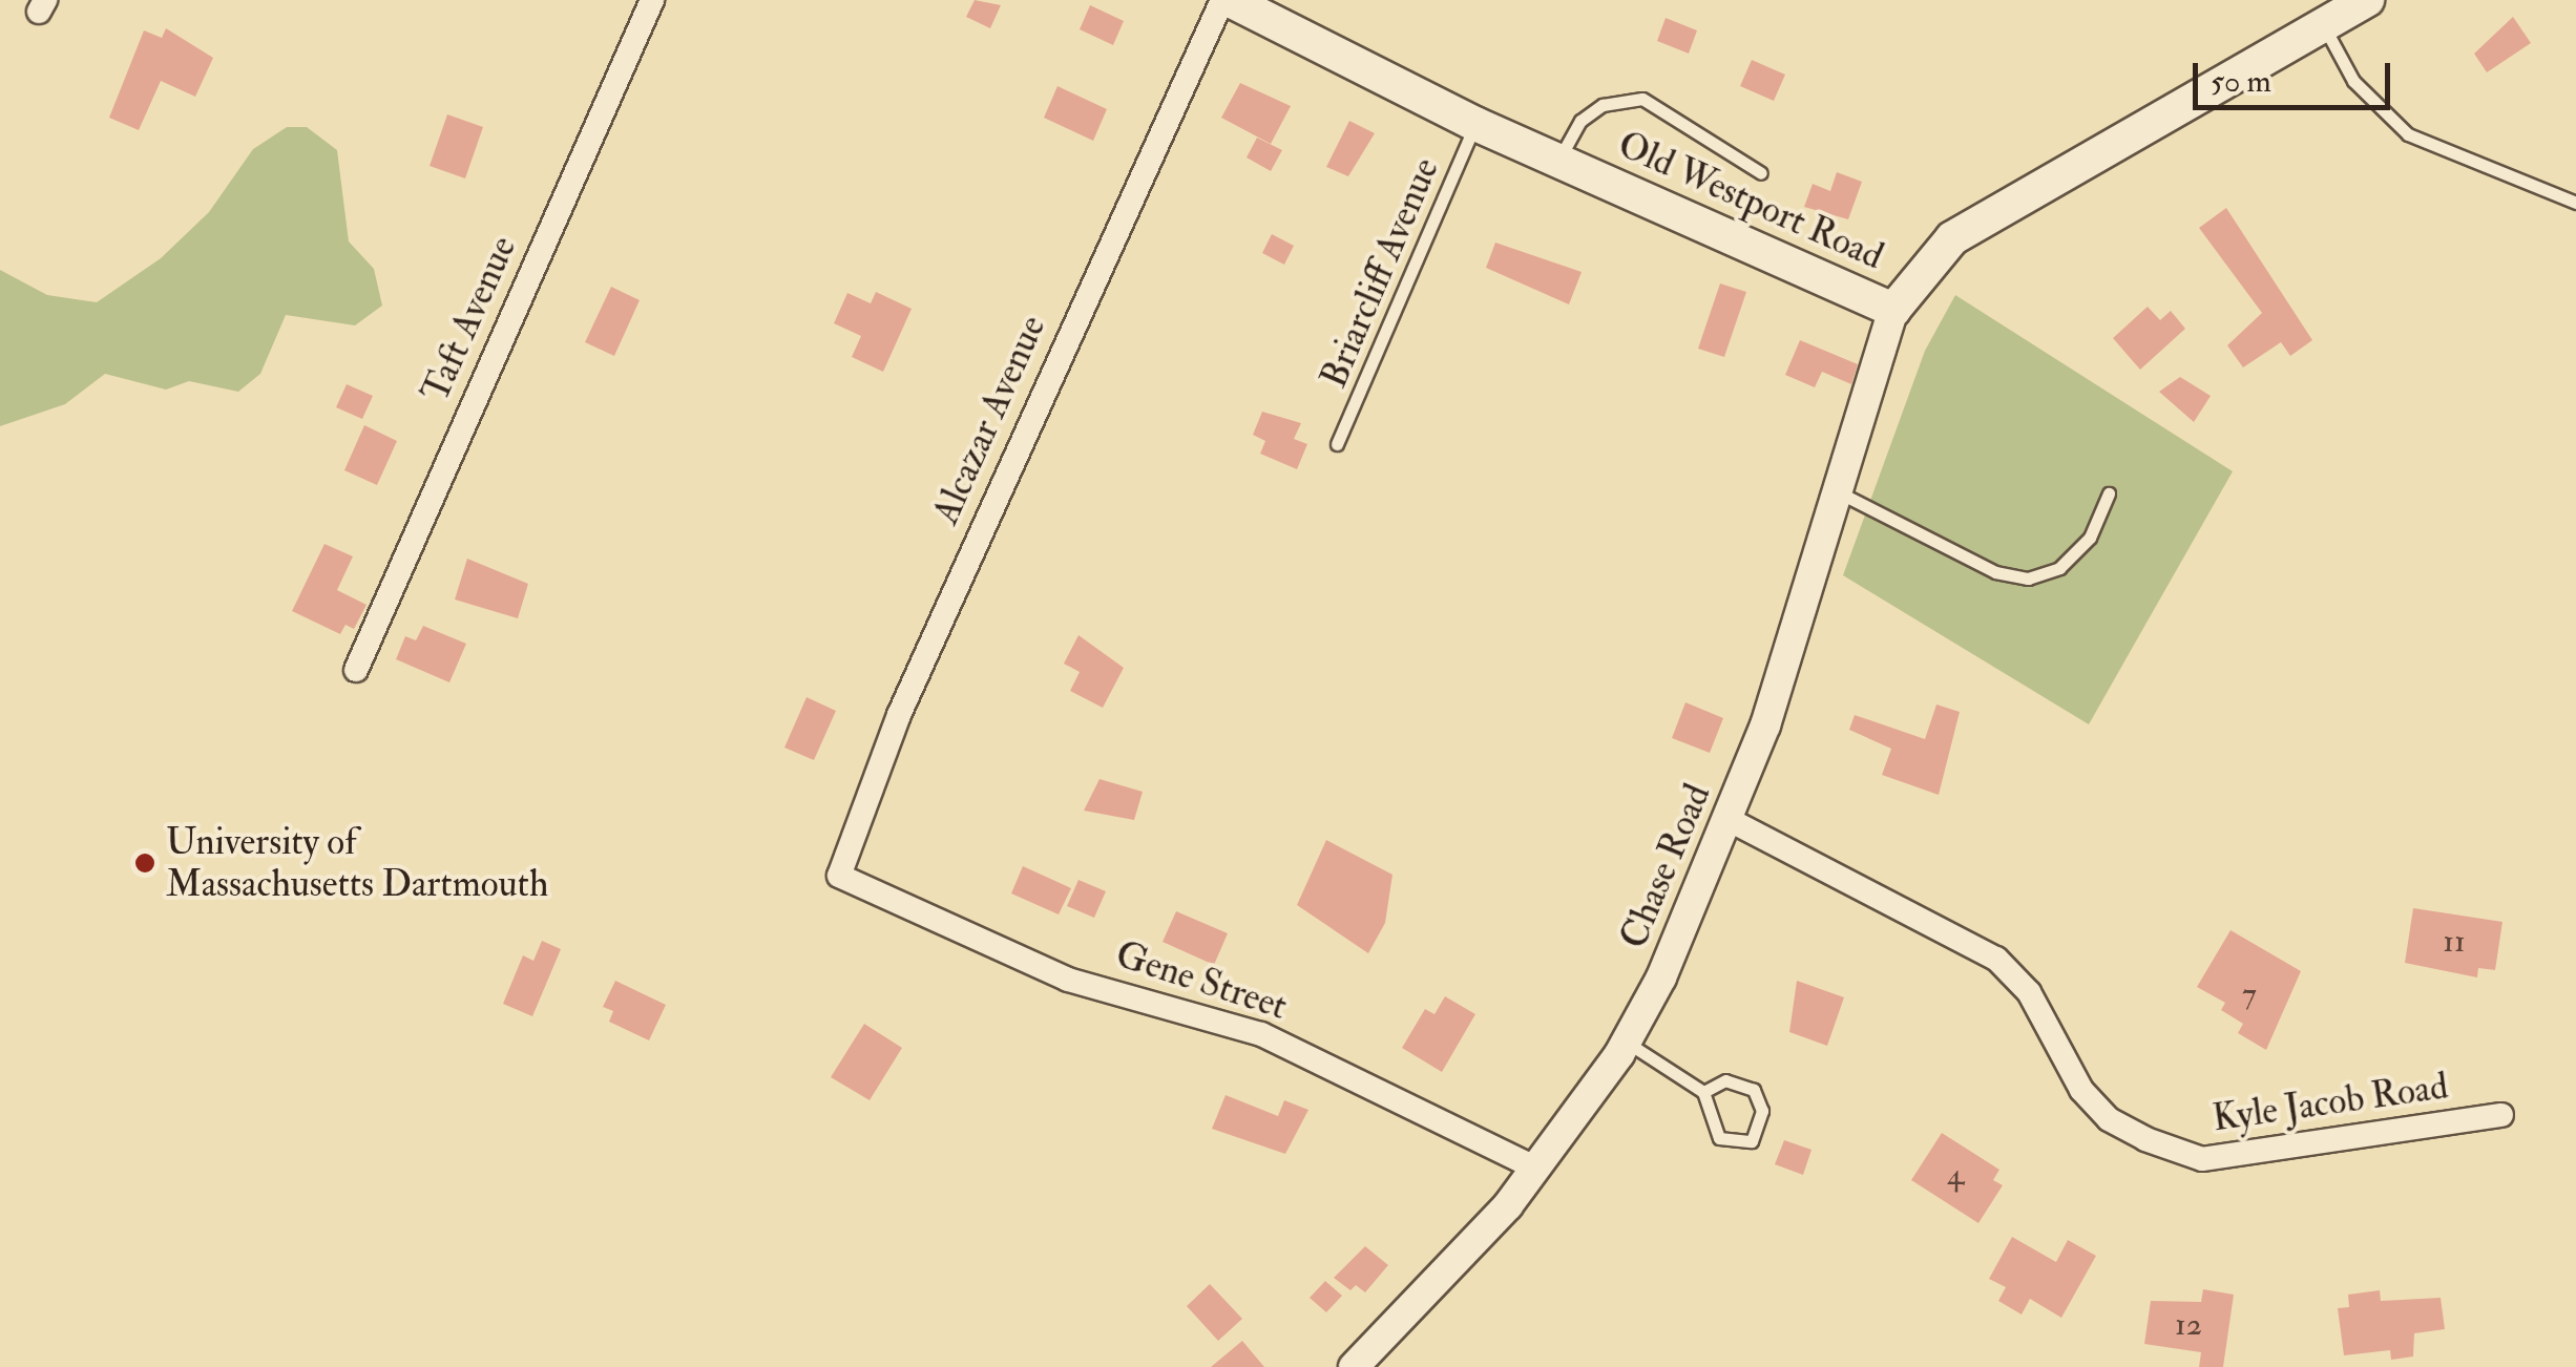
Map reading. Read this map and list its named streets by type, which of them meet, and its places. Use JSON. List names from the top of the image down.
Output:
{
  "streets": {
    "main road": ["Old Westport Road"],
    "street": [
      "Taft Avenue",
      "Alcazar Avenue",
      "Chase Road",
      "Gene Street",
      "Kyle Jacob Road"
    ],
    "lane": ["Briarcliff Avenue"]
  },
  "crossings": [
    ["Old Westport Road", "Briarcliff Avenue"],
    ["Old Westport Road", "Alcazar Avenue"],
    ["Old Westport Road", "Chase Road"],
    ["Alcazar Avenue", "Gene Street"],
    ["Chase Road", "Gene Street"],
    ["Chase Road", "Kyle Jacob Road"]
  ],
  "places": ["University of Massachusetts Dartmouth"],
  "house_numbers": [
    "11",
    "7",
    "4",
    "12"
  ],
  "scale_bar": "50 m"
}
